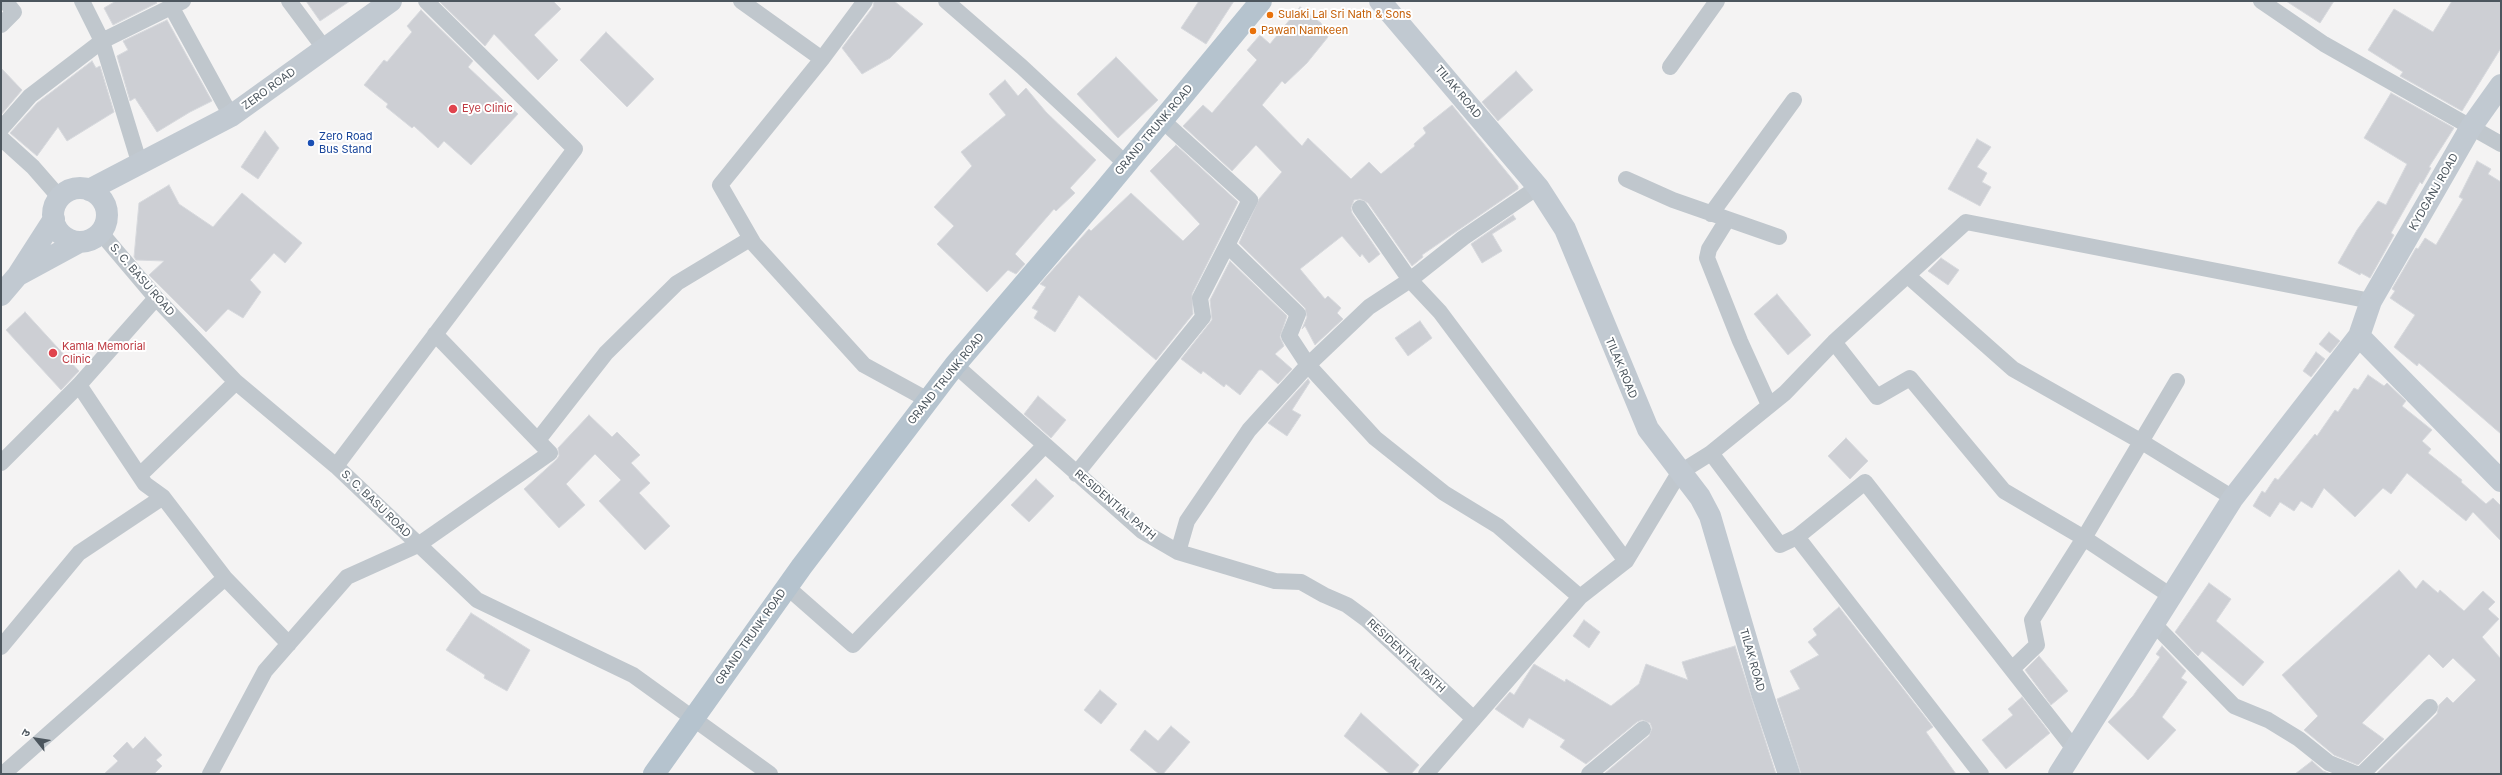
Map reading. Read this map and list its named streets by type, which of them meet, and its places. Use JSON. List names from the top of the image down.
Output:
{
  "streets": {
    "main road": [
      "ZERO ROAD",
      "TILAK ROAD",
      "GRAND TRUNK ROAD",
      "KYDGANJ ROAD"
    ],
    "street": ["S. C. BASU ROAD", "RESIDENTIAL PATH"]
  },
  "crossings": [
    ["ZERO ROAD", "S. C. BASU ROAD"],
    ["GRAND TRUNK ROAD", "S. C. BASU ROAD"],
    ["GRAND TRUNK ROAD", "RESIDENTIAL PATH"]
  ],
  "places": [
    "Sulaki Lal Sri Nath & Sons",
    "Pawan Namkeen",
    "Eye Clinic",
    "Zero Road Bus Stand",
    "Kamla Memorial Clinic"
  ],
  "north": "top left"
}
